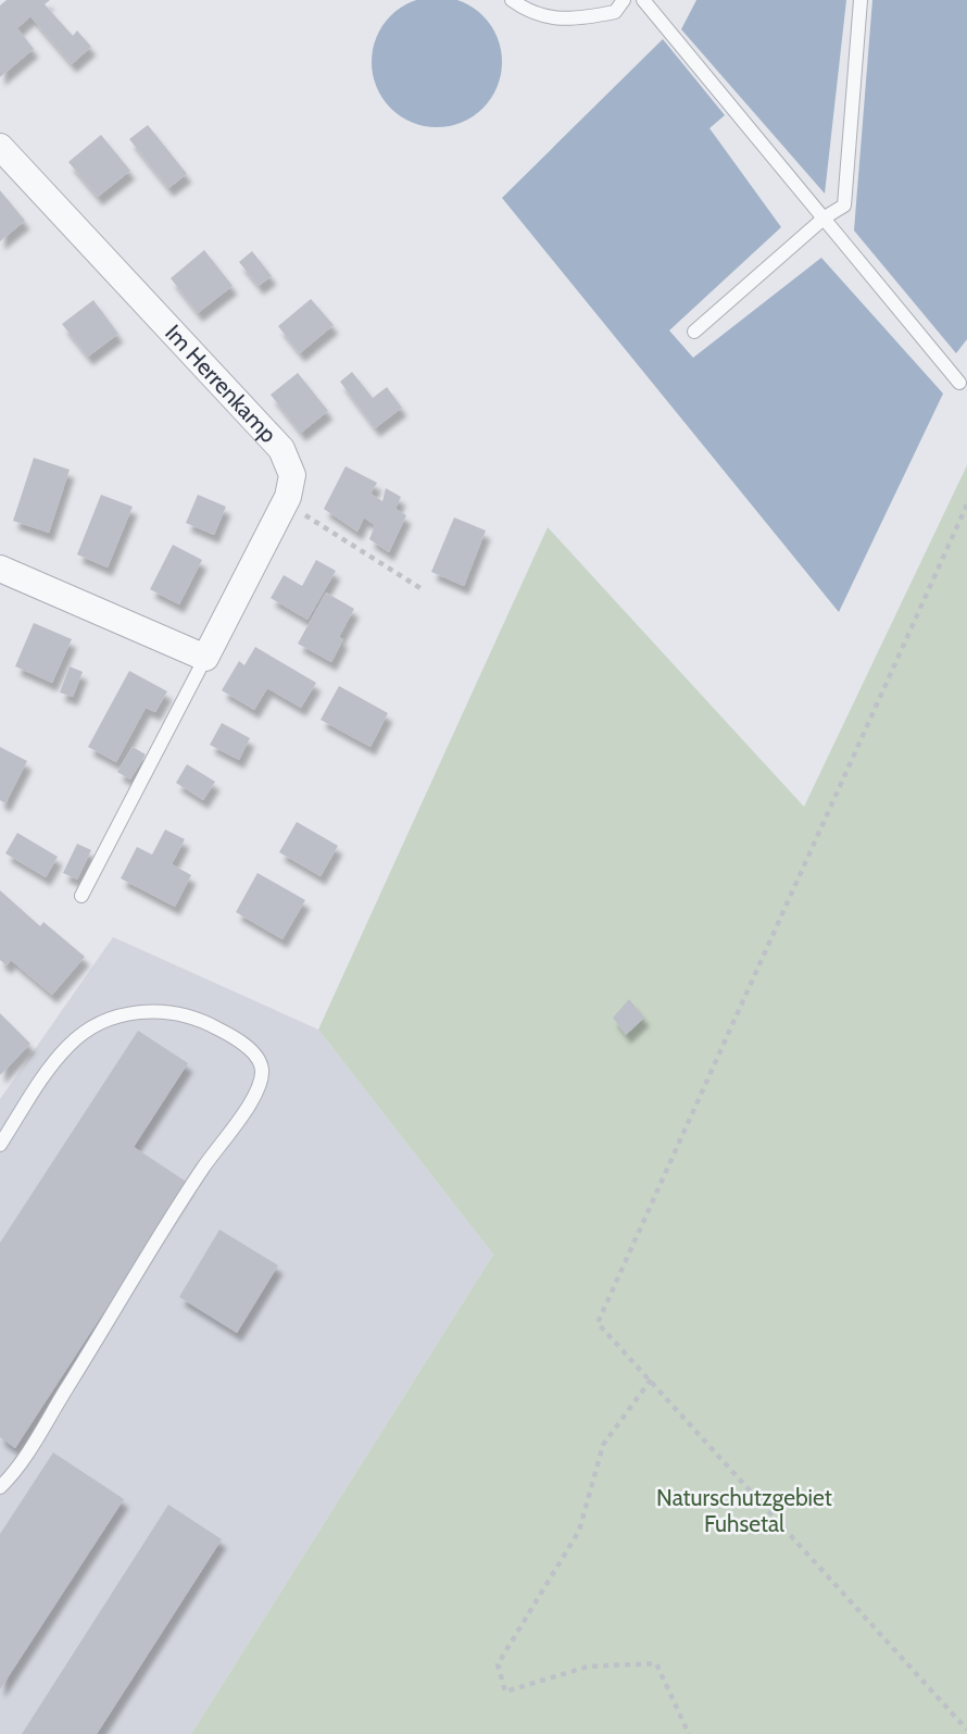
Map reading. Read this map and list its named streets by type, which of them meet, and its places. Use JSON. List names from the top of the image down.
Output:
{
  "streets": {
    "street": ["Im Herrenkamp"]
  },
  "parks": ["Naturschutzgebiet Fuhsetal"]
}
